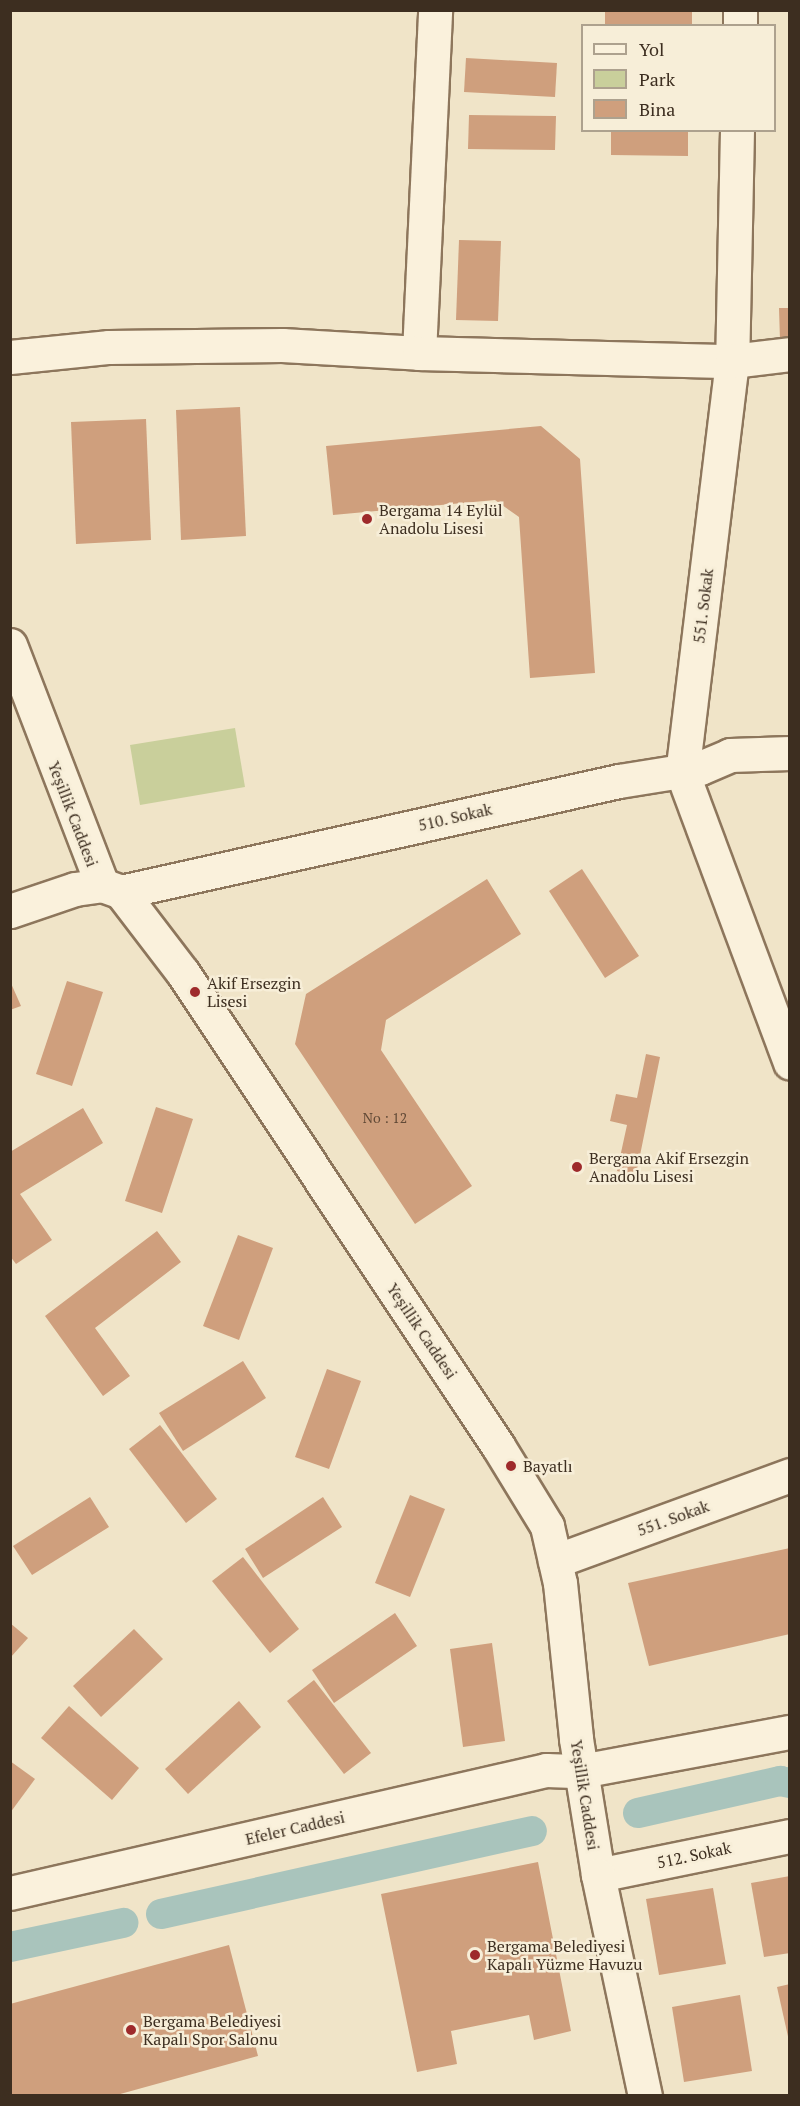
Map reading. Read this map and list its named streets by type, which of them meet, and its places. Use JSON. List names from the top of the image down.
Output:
{
  "streets": {
    "street": [
      "551. Sokak",
      "Yeşillik Caddesi",
      "510. Sokak",
      "Efeler Caddesi",
      "512. Sokak"
    ]
  },
  "crossings": [
    ["551. Sokak", "Yeşillik Caddesi"],
    ["551. Sokak", "510. Sokak"],
    ["Yeşillik Caddesi", "510. Sokak"],
    ["Yeşillik Caddesi", "Efeler Caddesi"],
    ["Yeşillik Caddesi", "512. Sokak"]
  ],
  "places": [
    "Bergama 14 Eylül Anadolu Lisesi",
    "Akif Ersezgin Lisesi",
    "Bergama Akif Ersezgin Anadolu Lisesi",
    "Bayatlı",
    "Bergama Belediyesi Kapalı Yüzme Havuzu",
    "Bergama Belediyesi Kapalı Spor Salonu"
  ],
  "house_numbers": ["No : 12"],
  "legend": ["Yol", "Park", "Bina"]
}
